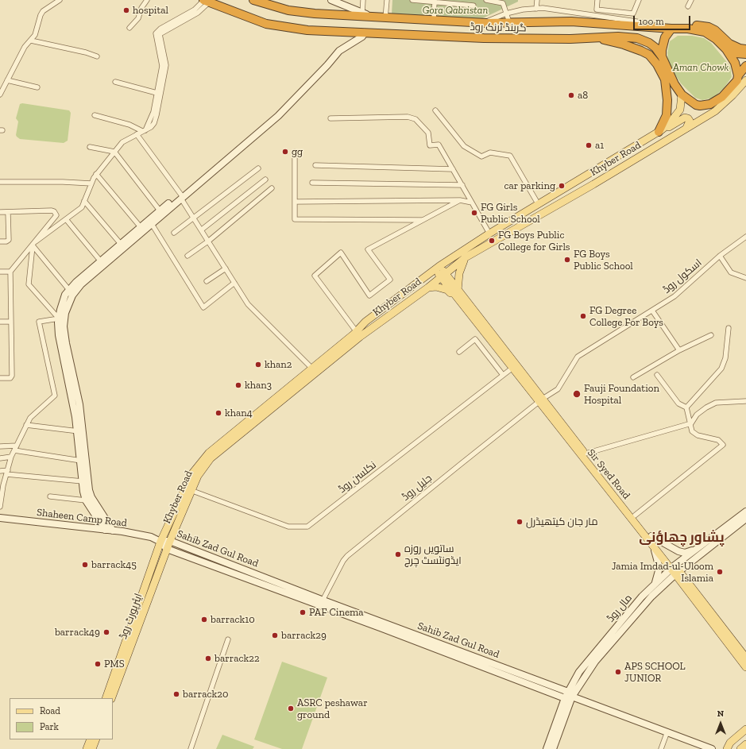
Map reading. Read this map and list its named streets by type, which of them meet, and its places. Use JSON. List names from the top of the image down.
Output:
{
  "streets": {
    "highway": ["گرینڈ ٹرنک روڈ"],
    "main road": ["Khyber Road", "Sir Syed Road", "ایئرپورٹ روڈ"],
    "street": [
      "اسکول روڈ",
      "نکلسن روڈ",
      "جلیل روڈ",
      "Shaheen Camp Road",
      "Sahib Zad Gul Road",
      "مال روڈ"
    ]
  },
  "crossings": [
    ["Khyber Road", "Shaheen Camp Road"],
    ["Khyber Road", "Sahib Zad Gul Road"],
    ["Khyber Road", "ایئرپورٹ روڈ"],
    ["اسکول روڈ", "Sir Syed Road"],
    ["اسکول روڈ", "جلیل روڈ"],
    ["Sir Syed Road", "نکلسن روڈ"],
    ["Sir Syed Road", "جلیل روڈ"],
    ["Sir Syed Road", "مال روڈ"],
    ["جلیل روڈ", "Sahib Zad Gul Road"],
    ["Shaheen Camp Road", "Sahib Zad Gul Road"],
    ["Sahib Zad Gul Road", "مال روڈ"],
    ["Sahib Zad Gul Road", "ایئرپورٹ روڈ"]
  ],
  "districts": ["پشاور چھاؤنی"],
  "parks": ["Gora Qabristan", "Aman Chowk"],
  "places": [
    "hospital",
    "a8",
    "a1",
    "gg",
    "car parking",
    "FG Girls Public School",
    "FG Boys Public College for Girls",
    "FG Boys Public School",
    "FG Degree College For Boys",
    "khan2",
    "khan3",
    "Fauji Foundation Hospital",
    "khan4",
    "مار جان کیتھیڈرل",
    "ساتویں روزہ ایڈونٹسٹ چرچ",
    "barrack45",
    "Jamia Imdad-ul-Uloom Islamia",
    "PAF Cinema",
    "barrack10",
    "barrack49",
    "barrack29",
    "barrack22",
    "PMS",
    "APS SCHOOL JUNIOR",
    "barrack20",
    "ASRC peshawar ground"
  ],
  "legend": ["Road", "Park"],
  "scale_bar": "100 m",
  "north": "top"
}
